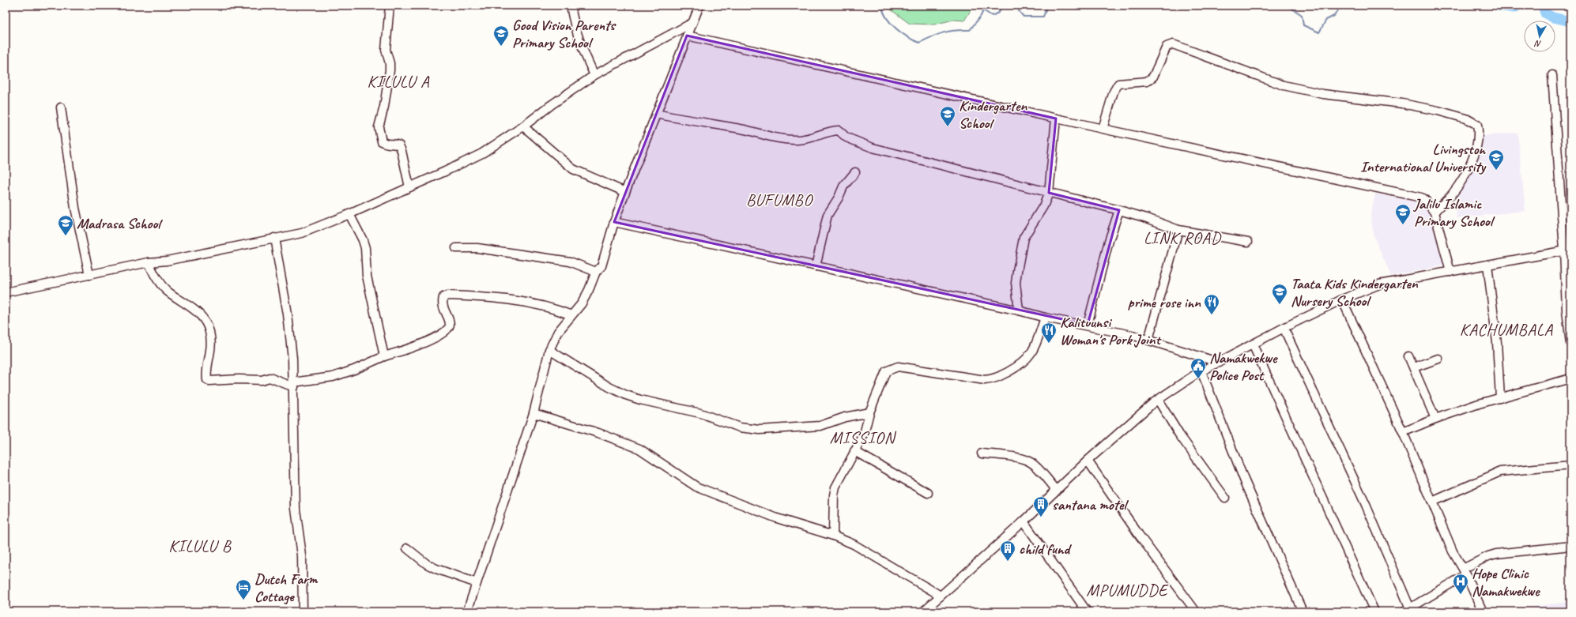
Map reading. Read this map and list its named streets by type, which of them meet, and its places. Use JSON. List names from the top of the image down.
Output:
{
  "districts": [
    "KILULU A",
    "BUFUMBO",
    "LINK ROAD",
    "KACHUMBALA",
    "MISSION",
    "KILULU B",
    "MPUMUDDE"
  ],
  "places": {
    "school or university": [
      "Good Vision Parents Primary School",
      "Kindergarten School",
      "Livingston International University",
      "Jalilu Islamic Primary School",
      "Madrasa School",
      "Taata Kids Kindergarten Nursery School"
    ],
    "restaurant": ["prime rose inn", "Kalituunsi Woman's Pork Joint"],
    "public building": ["Namakwekwe Police Post"],
    "building": ["santana motel", "child fund"],
    "hospital": ["Hope Clinic Namakwekwe"],
    "hotel": ["Dutch Farm Cottage"]
  },
  "north": "bottom"
}
